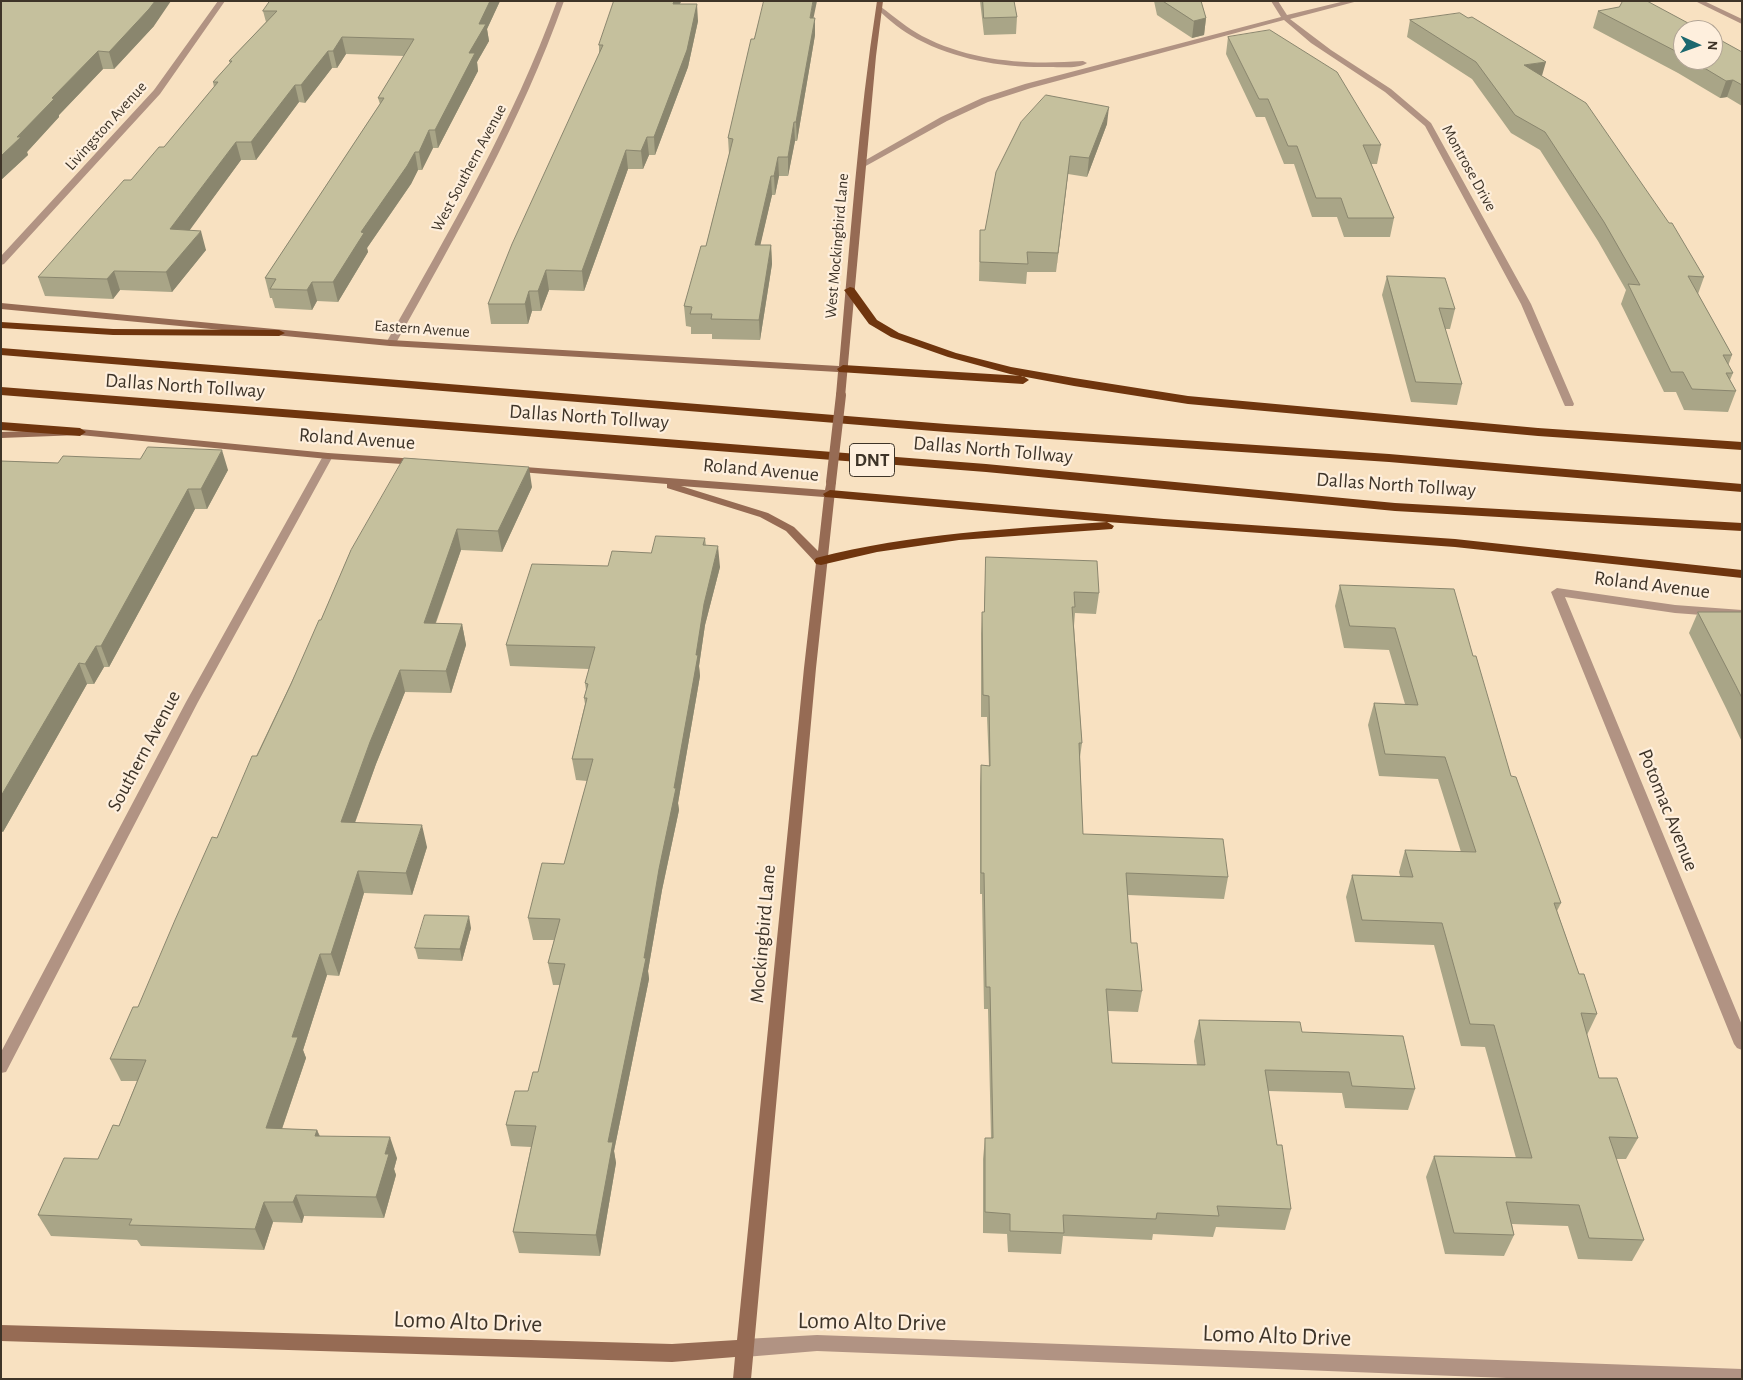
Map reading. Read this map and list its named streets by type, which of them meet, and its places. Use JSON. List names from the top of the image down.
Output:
{
  "streets": {
    "highway": ["Dallas North Tollway", "DNT"],
    "main road": [
      "West Mockingbird Lane",
      "Eastern Avenue",
      "Roland Avenue",
      "Mockingbird Lane",
      "Lomo Alto Drive"
    ],
    "street": [
      "Livingston Avenue",
      "West Southern Avenue",
      "Montrose Drive",
      "Southern Avenue",
      "Potomac Avenue"
    ]
  },
  "crossings": [
    ["West Southern Avenue", "Eastern Avenue"],
    ["West Mockingbird Lane", "Eastern Avenue"],
    ["West Mockingbird Lane", "Roland Avenue"],
    ["West Mockingbird Lane", "Mockingbird Lane"],
    ["Roland Avenue", "Southern Avenue"],
    ["Roland Avenue", "Potomac Avenue"],
    ["Roland Avenue", "Mockingbird Lane"],
    ["Mockingbird Lane", "Lomo Alto Drive"]
  ],
  "north": "right"
}
